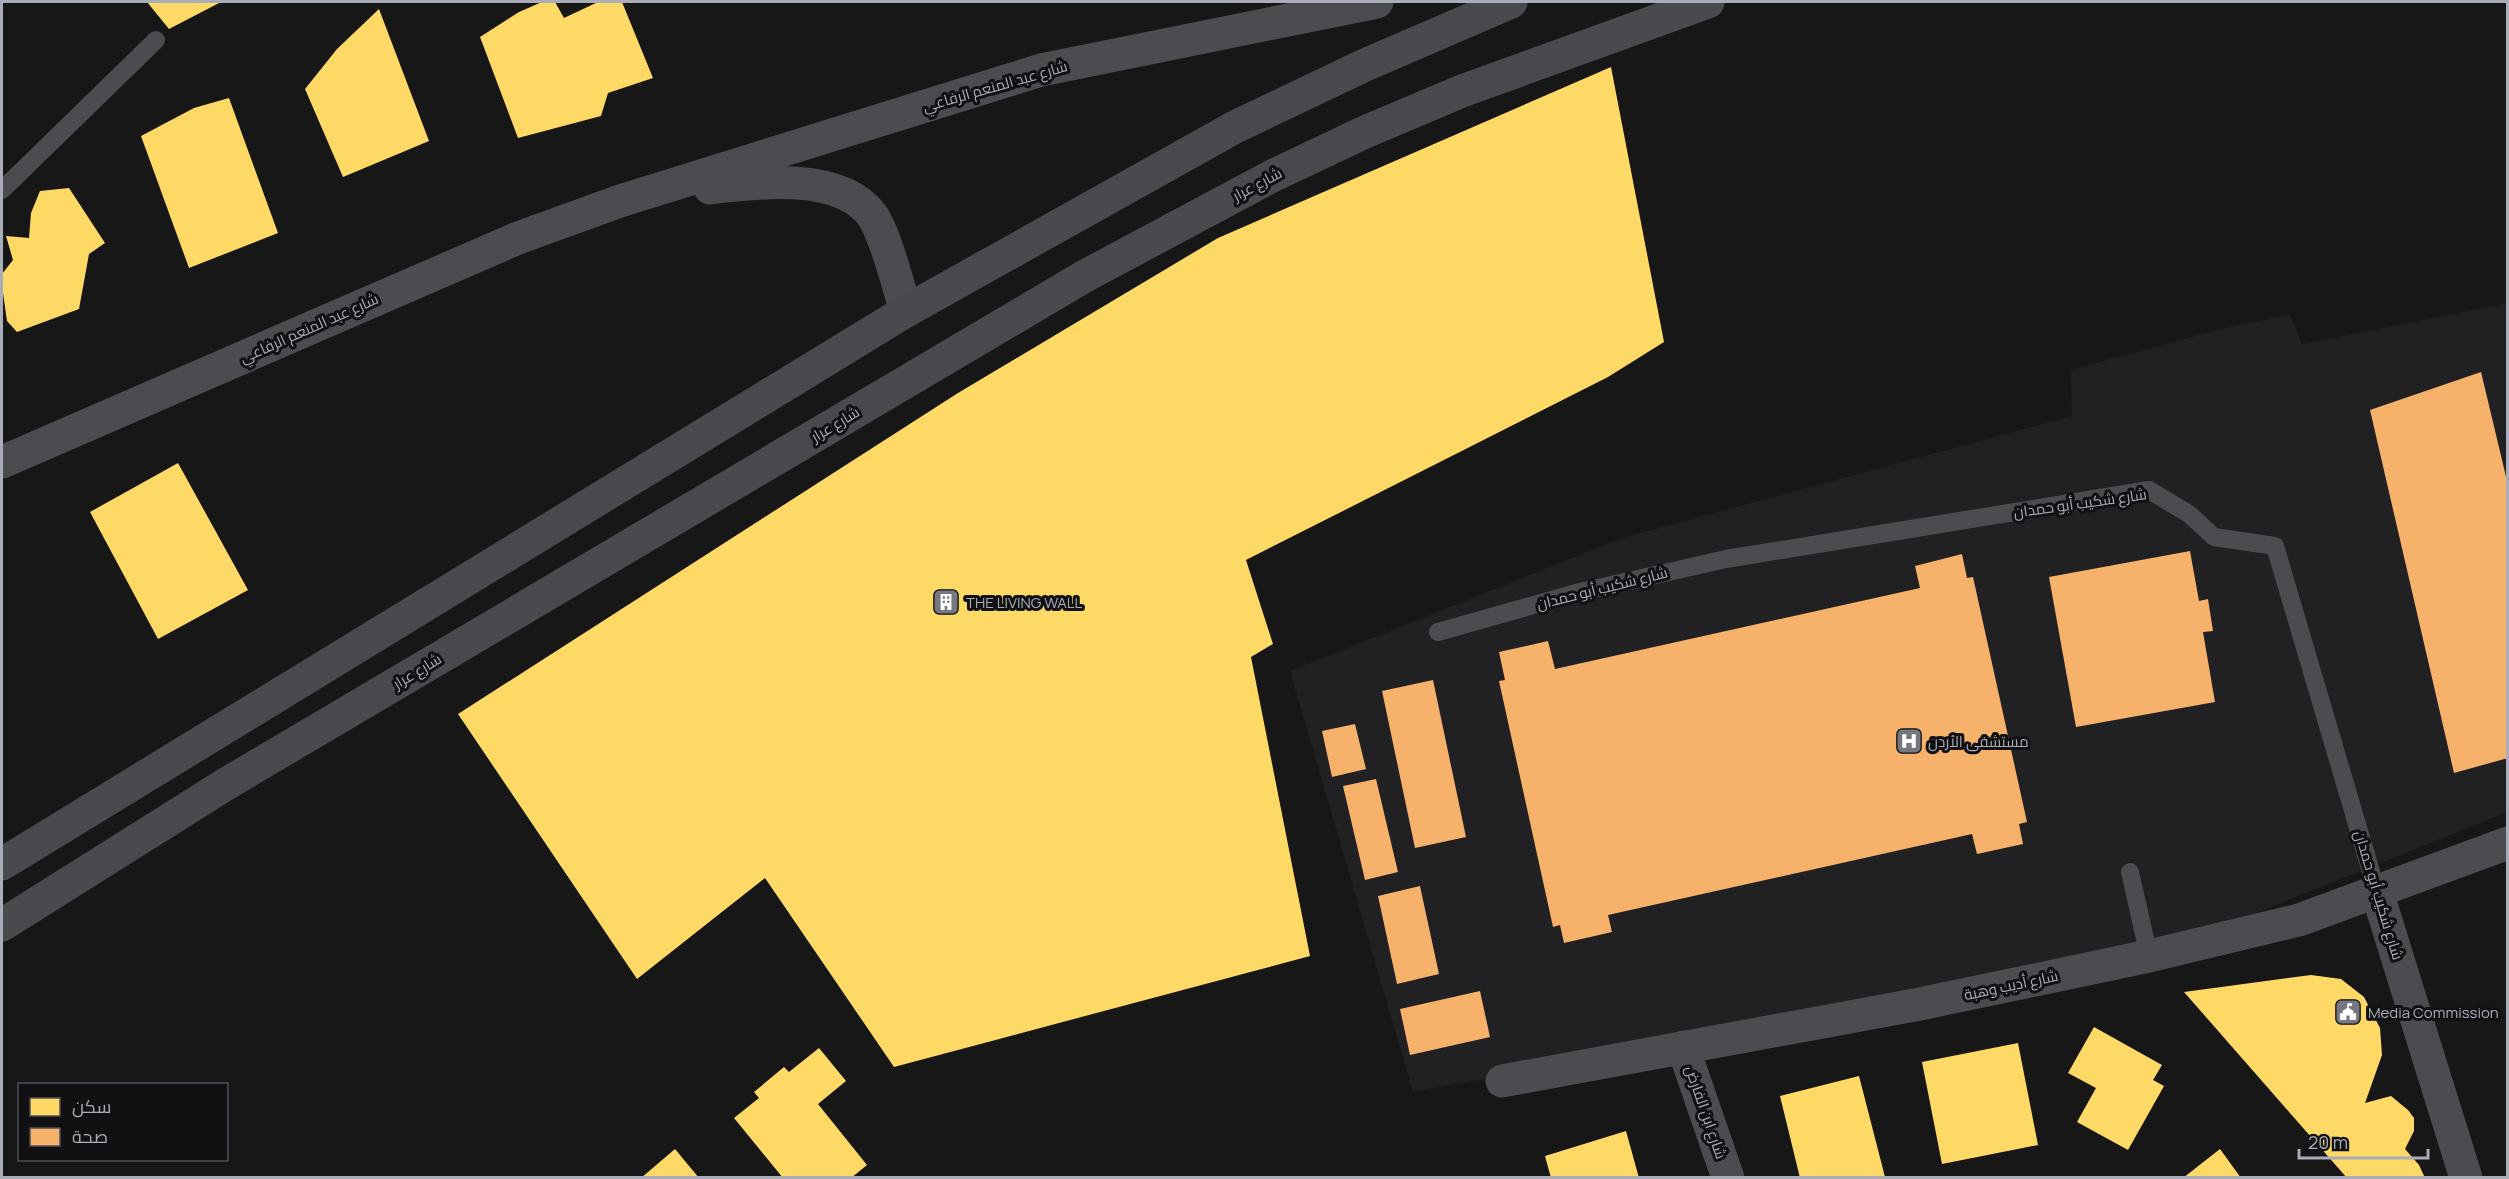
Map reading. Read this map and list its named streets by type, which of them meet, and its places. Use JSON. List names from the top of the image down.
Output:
{
  "streets": {
    "main road": ["شارع عرار"],
    "street": [
      "شارع عبد المنعم الرفاعي",
      "شارع شكيب أبو حمدان",
      "شارع أديب وهبة",
      "شارع ابن الفارض"
    ]
  },
  "crossings": [
    ["شارع شكيب أبو حمدان", "شارع أديب وهبة"],
    ["شارع أديب وهبة", "شارع ابن الفارض"]
  ],
  "places": {
    "building": ["THE LIVING WALL"],
    "hospital": ["مستشفى الأردن"],
    "public building": ["Media Commission"]
  },
  "legend": ["سكن", "صحة"],
  "scale_bar": "20 m"
}
